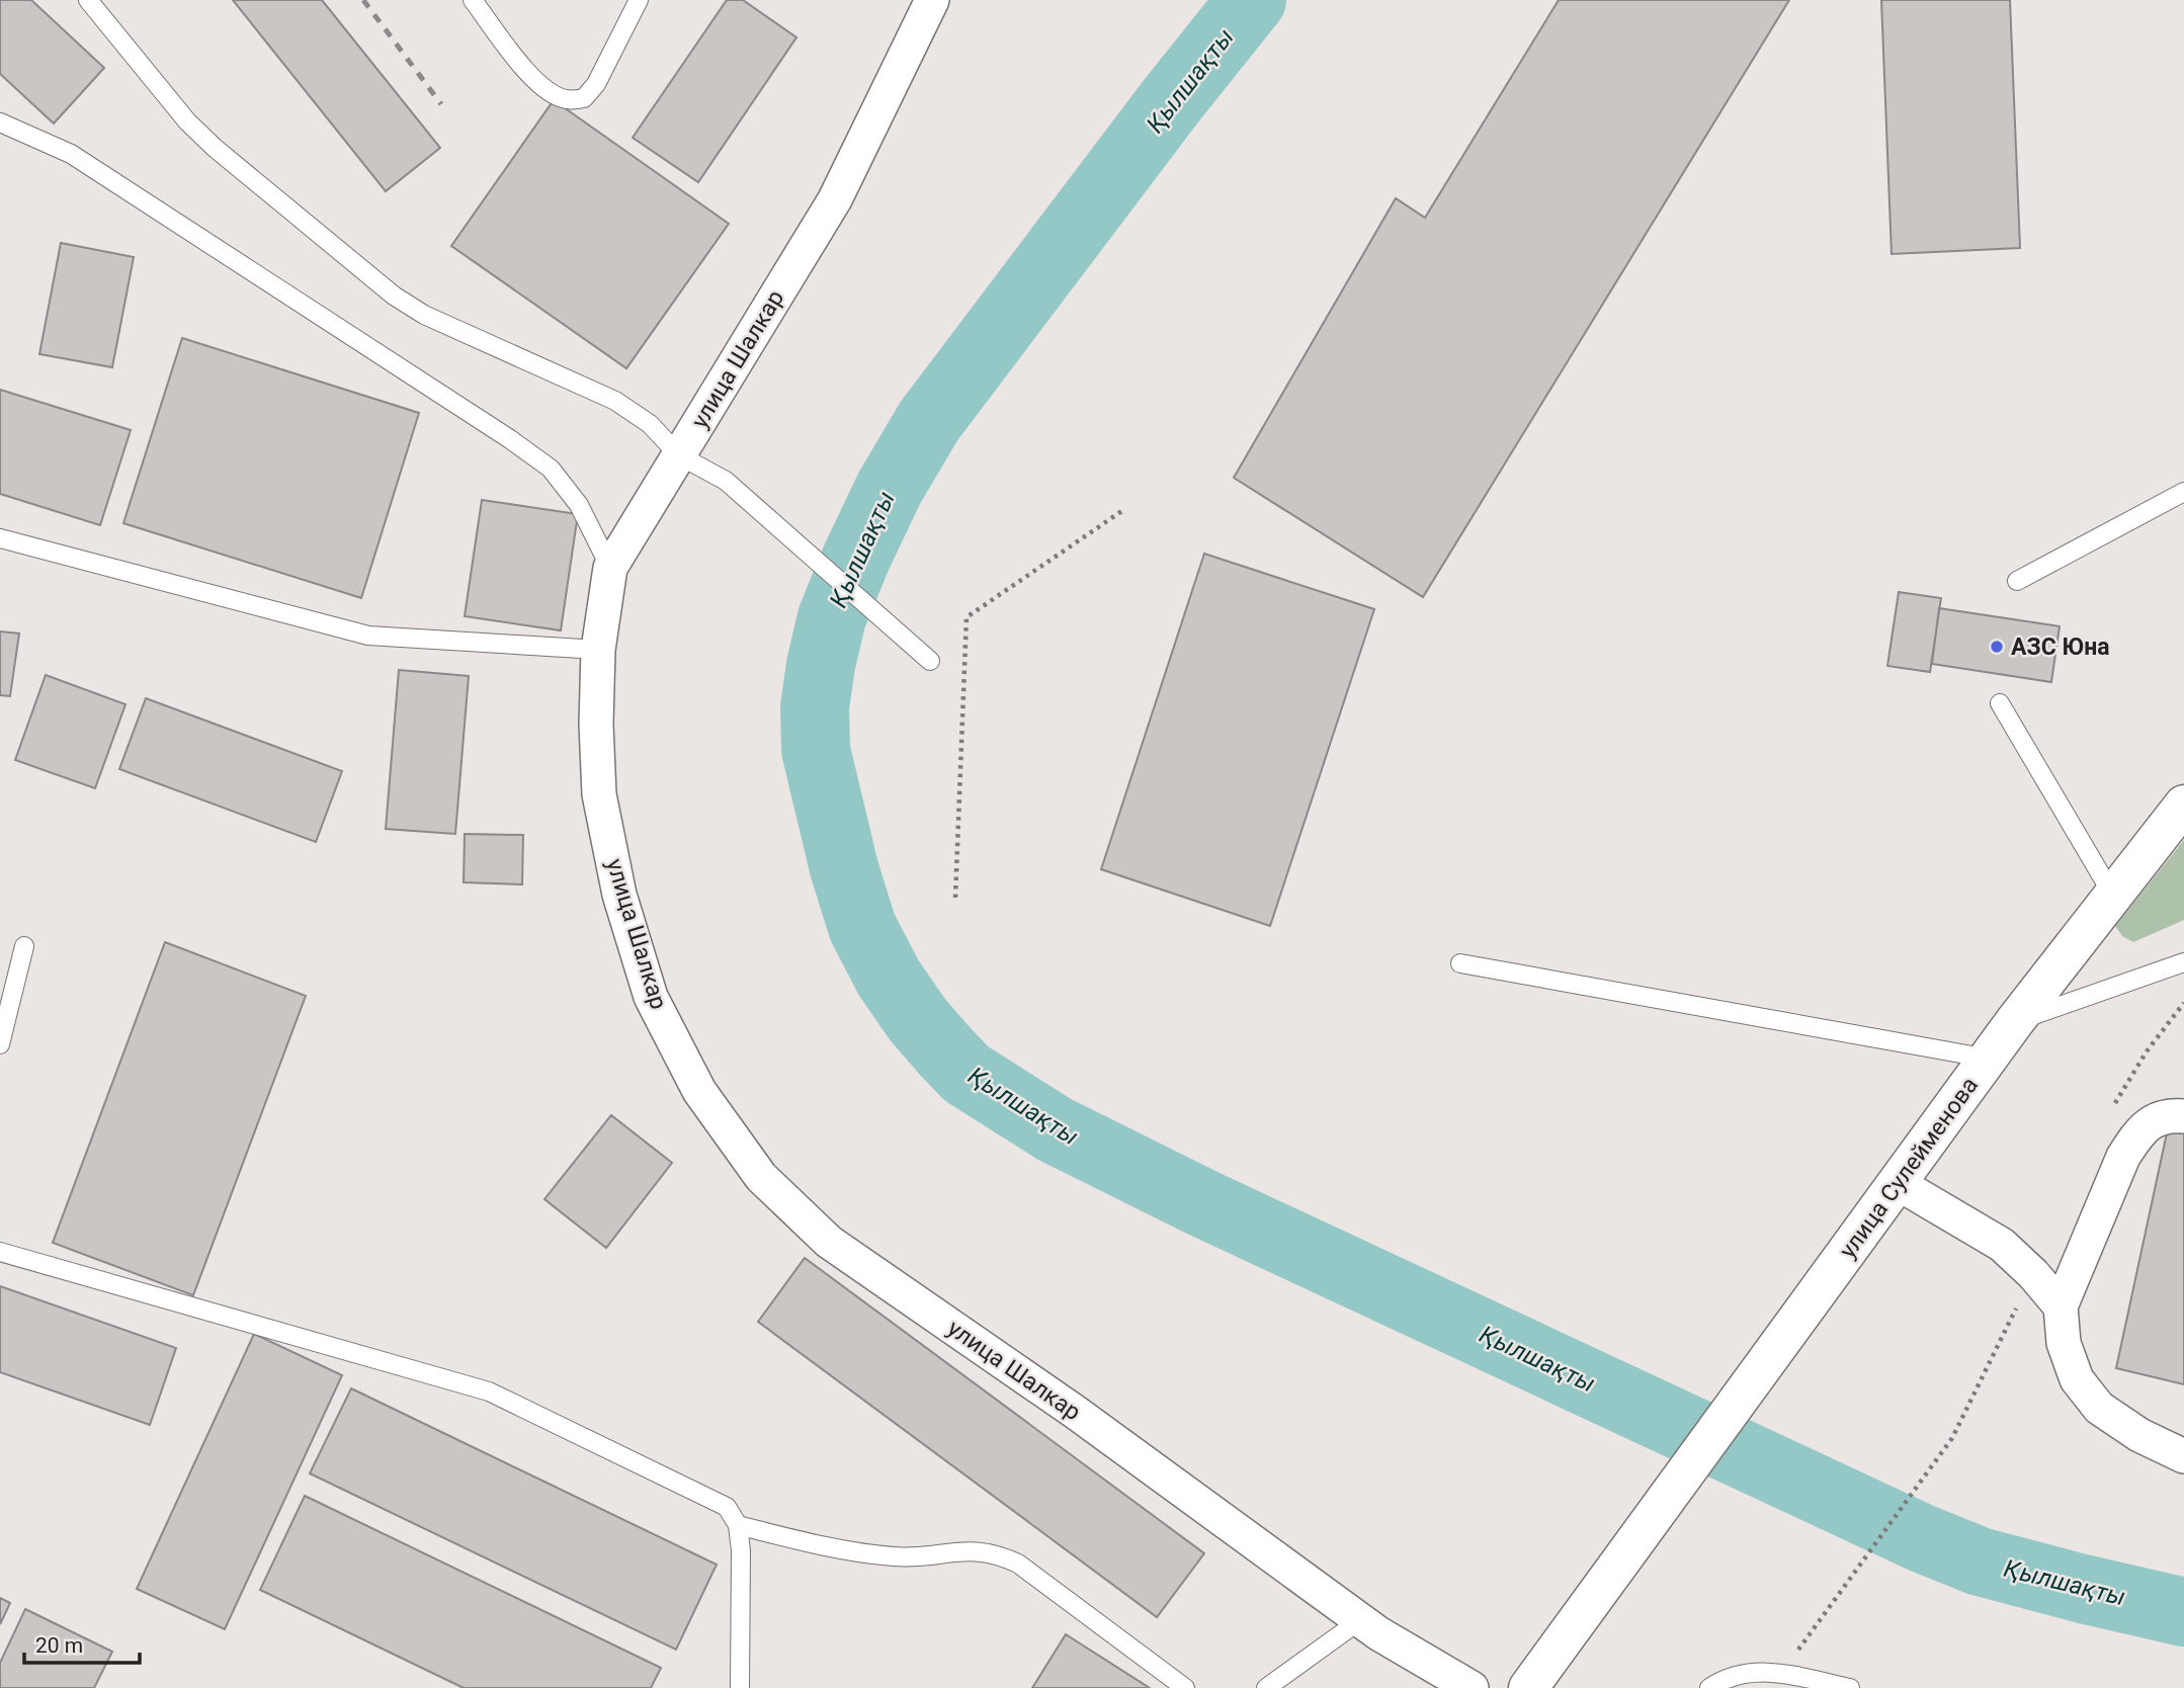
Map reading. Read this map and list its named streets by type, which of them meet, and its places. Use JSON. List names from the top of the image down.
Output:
{
  "streets": {
    "street": ["улица Шалкар", "улица Сулейменова"]
  },
  "water": ["Қылшақты"],
  "places": ["АЗС Юна"],
  "scale_bar": "20 m"
}
